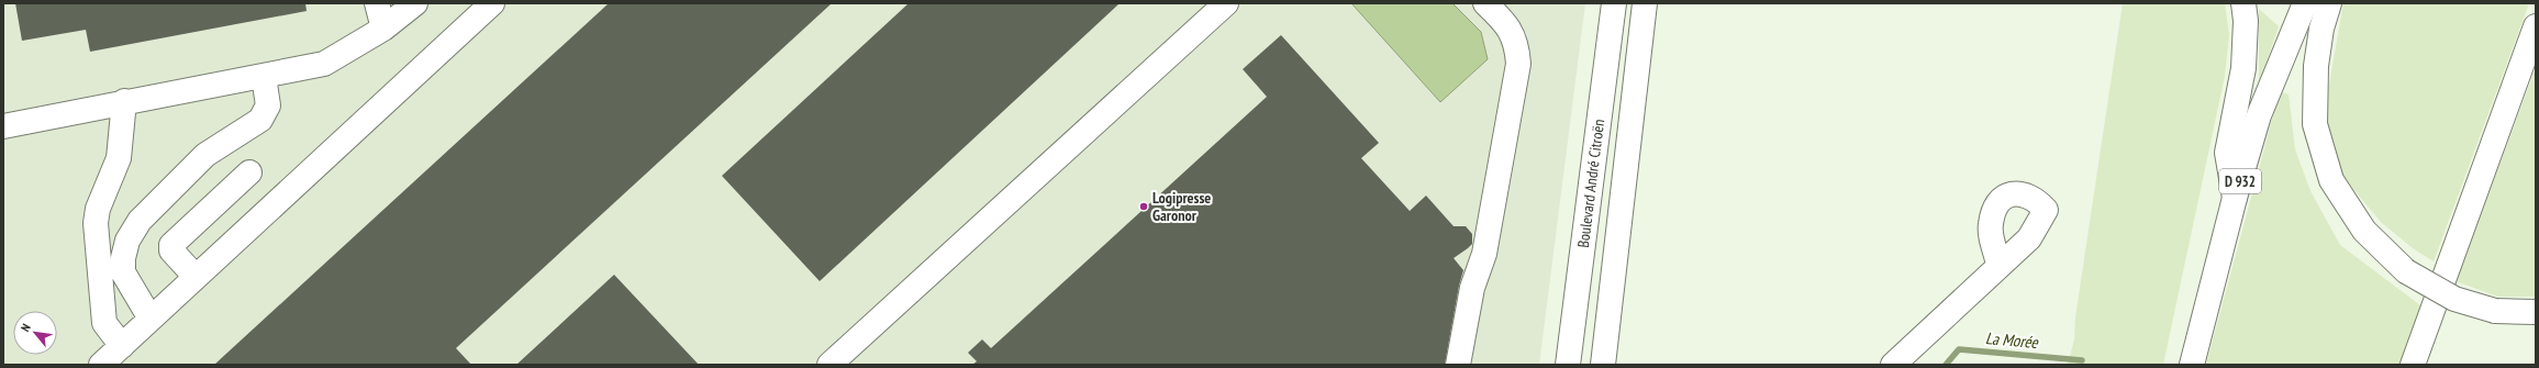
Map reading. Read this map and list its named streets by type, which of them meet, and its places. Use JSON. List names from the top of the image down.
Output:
{
  "streets": {
    "main road": ["D 932", "Boulevard André Citroën"]
  },
  "water": ["La Morée"],
  "places": ["Logipresse Garonor"],
  "north": "top left"
}
